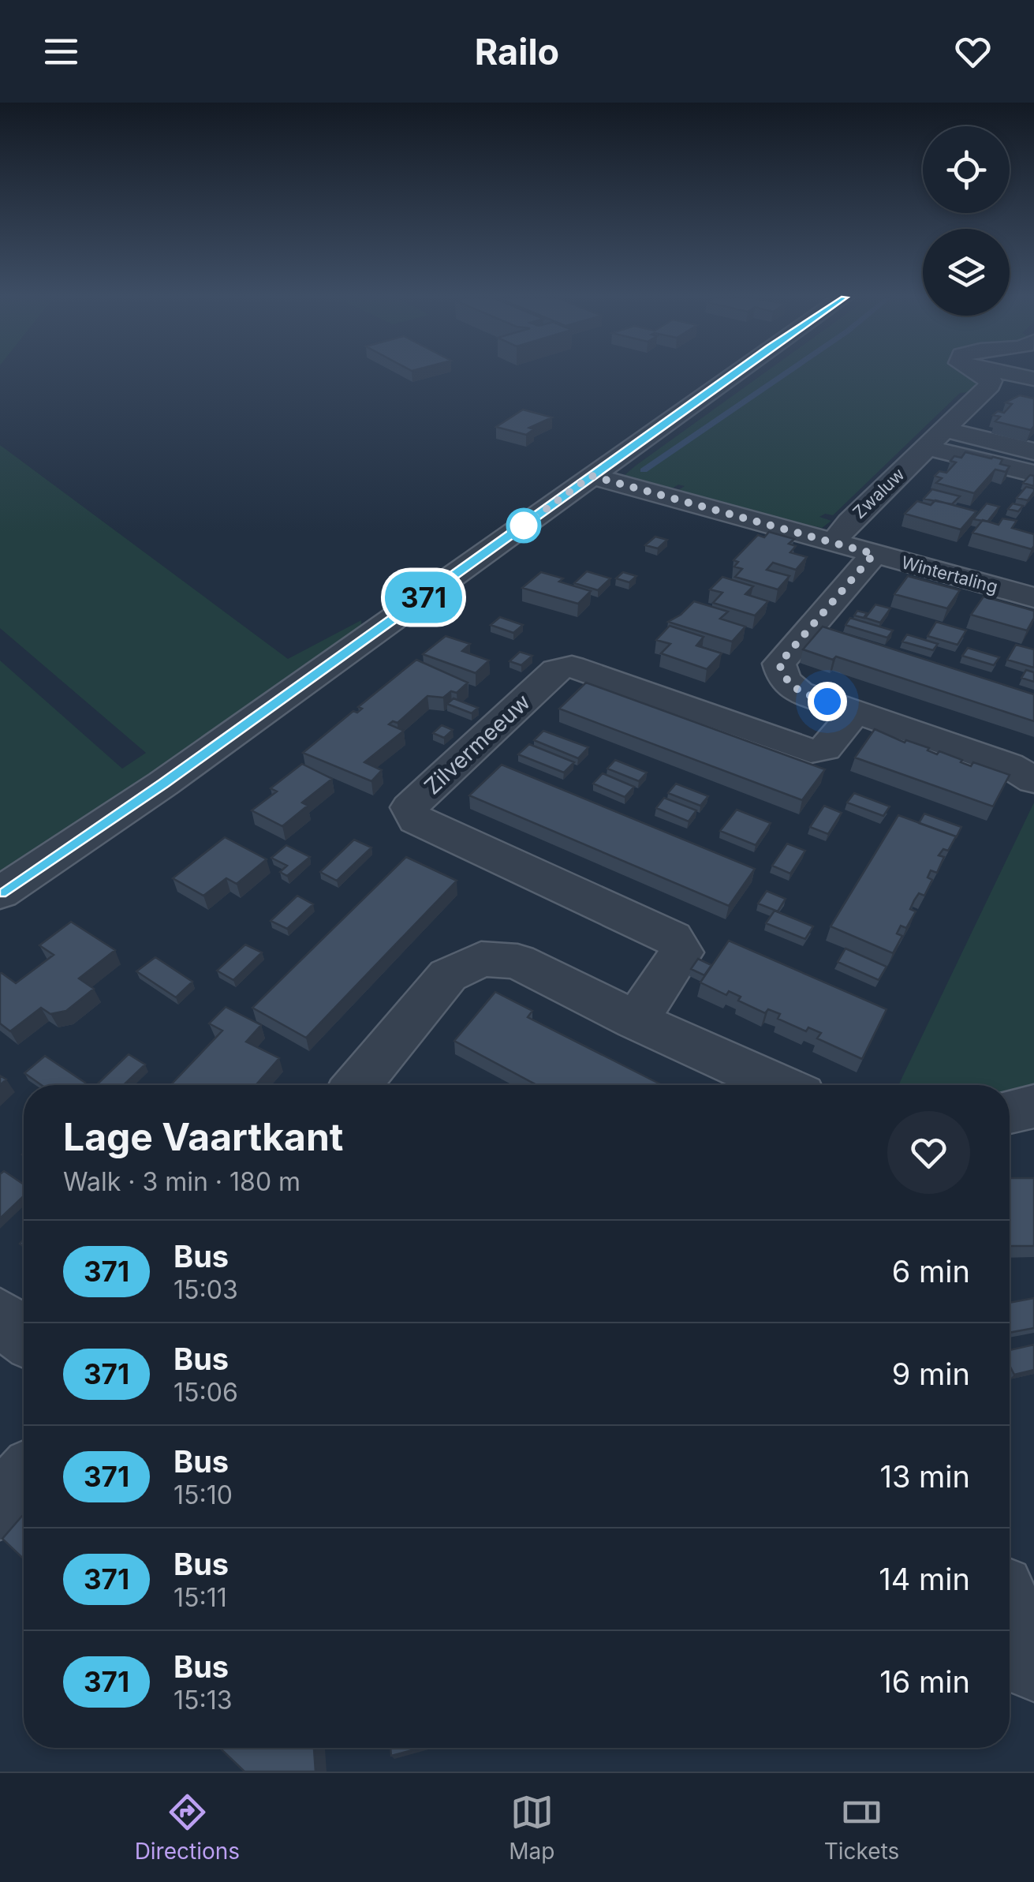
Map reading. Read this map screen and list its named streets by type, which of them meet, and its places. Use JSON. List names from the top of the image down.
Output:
{
  "streets": {
    "street": ["Zwaluw", "Wintertaling", "Zilvermeeuw"]
  },
  "crossings": [
    ["Zwaluw", "Wintertaling"]
  ],
  "lines": ["bus line 371"],
  "page": {
    "header": "Railo",
    "on_map": "371",
    "heading": ["Lage Vaartkant", "Walk · 3 min · 180 m"],
    "list": [
      {
        "mark": "371",
        "name": "Bus",
        "note": "15:03",
        "value": "6 min"
      },
      {
        "mark": "371",
        "name": "Bus",
        "note": "15:06",
        "value": "9 min"
      },
      {
        "mark": "371",
        "name": "Bus",
        "note": "15:10",
        "value": "13 min"
      },
      {
        "mark": "371",
        "name": "Bus",
        "note": "15:11",
        "value": "14 min"
      },
      {
        "mark": "371",
        "name": "Bus",
        "note": "15:13",
        "value": "16 min"
      }
    ],
    "tabs": ["Directions", "Map", "Tickets"]
  }
}
